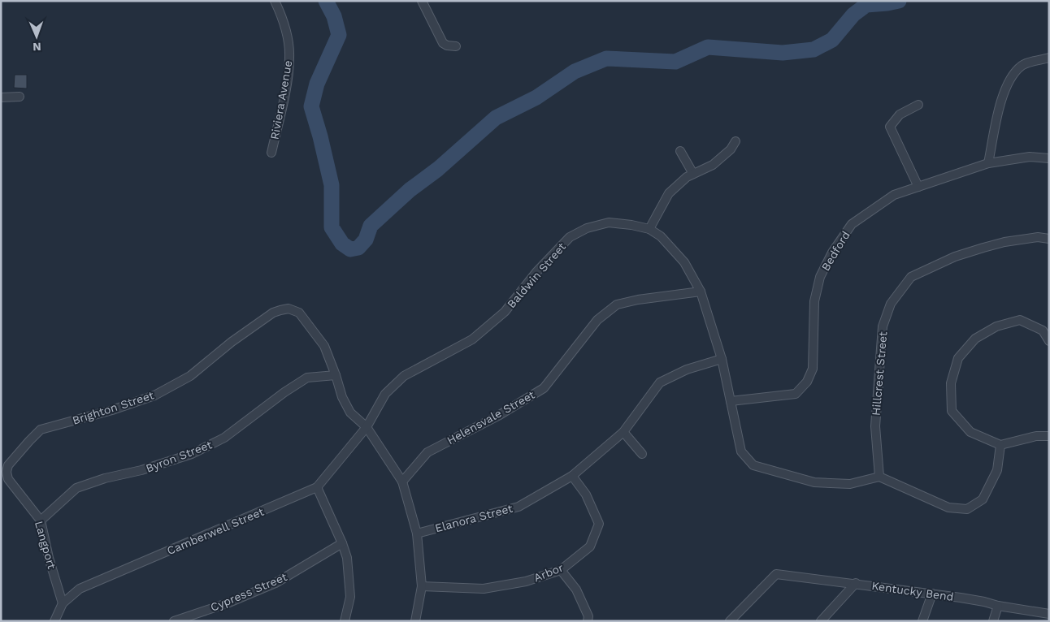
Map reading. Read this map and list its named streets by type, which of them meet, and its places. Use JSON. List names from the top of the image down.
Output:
{
  "streets": {
    "street": [
      "Riviera Avenue",
      "Bedford",
      "Baldwin Street",
      "Hillcrest Street",
      "Brighton Street",
      "Helensvale Street",
      "Byron Street",
      "Elanora Street",
      "Camberwell Street",
      "Langport",
      "Arbor",
      "Kentucky Bend",
      "Cypress Street"
    ]
  },
  "crossings": [
    ["Bedford", "Baldwin Street"],
    ["Baldwin Street", "Hillcrest Street"],
    ["Baldwin Street", "Helensvale Street"],
    ["Baldwin Street", "Elanora Street"],
    ["Baldwin Street", "Camberwell Street"],
    ["Brighton Street", "Byron Street"],
    ["Brighton Street", "Langport"],
    ["Byron Street", "Langport"],
    ["Elanora Street", "Arbor"],
    ["Camberwell Street", "Langport"]
  ],
  "north": "bottom"
}
